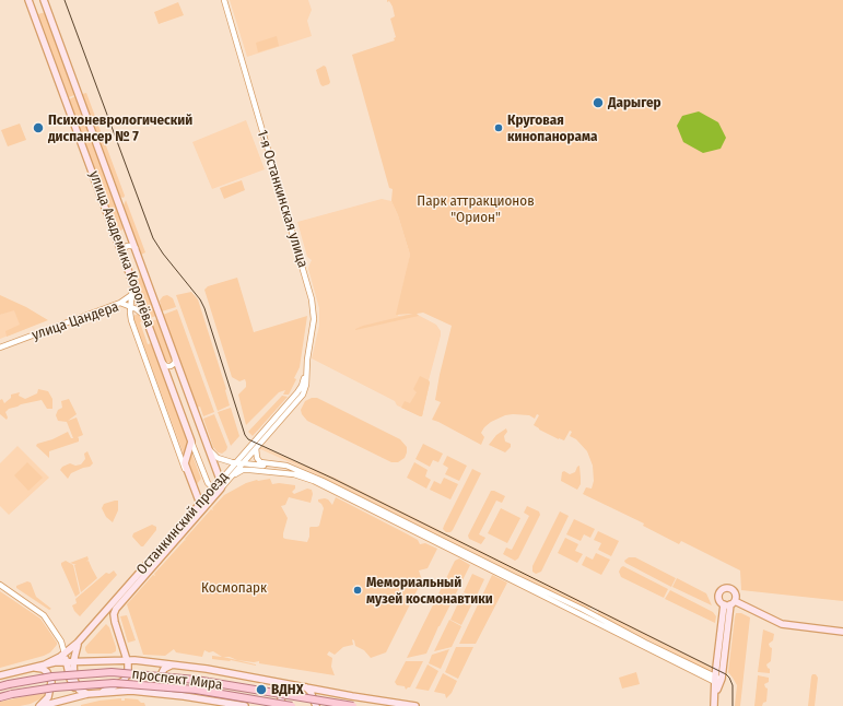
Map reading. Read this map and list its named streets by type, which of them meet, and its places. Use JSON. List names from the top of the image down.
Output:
{
  "streets": {
    "main road": ["улица Академика Королёва", "Останкинский проезд", "проспект Мира"],
    "street": ["1-я Останкинская улица", "улица Цандера"]
  },
  "crossings": [
    ["1-я Останкинская улица", "Останкинский проезд"],
    ["улица Академика Королёва", "улица Цандера"],
    ["улица Академика Королёва", "Останкинский проезд"]
  ],
  "parks": ["Парк аттракционов \"Орион\"", "Космопарк"],
  "places": [
    "Дарыгер",
    "Психоневрологический диспансер № 7",
    "Круговая кинопанорама",
    "Мемориальный музей космонавтики",
    "ВДНХ"
  ]
}
